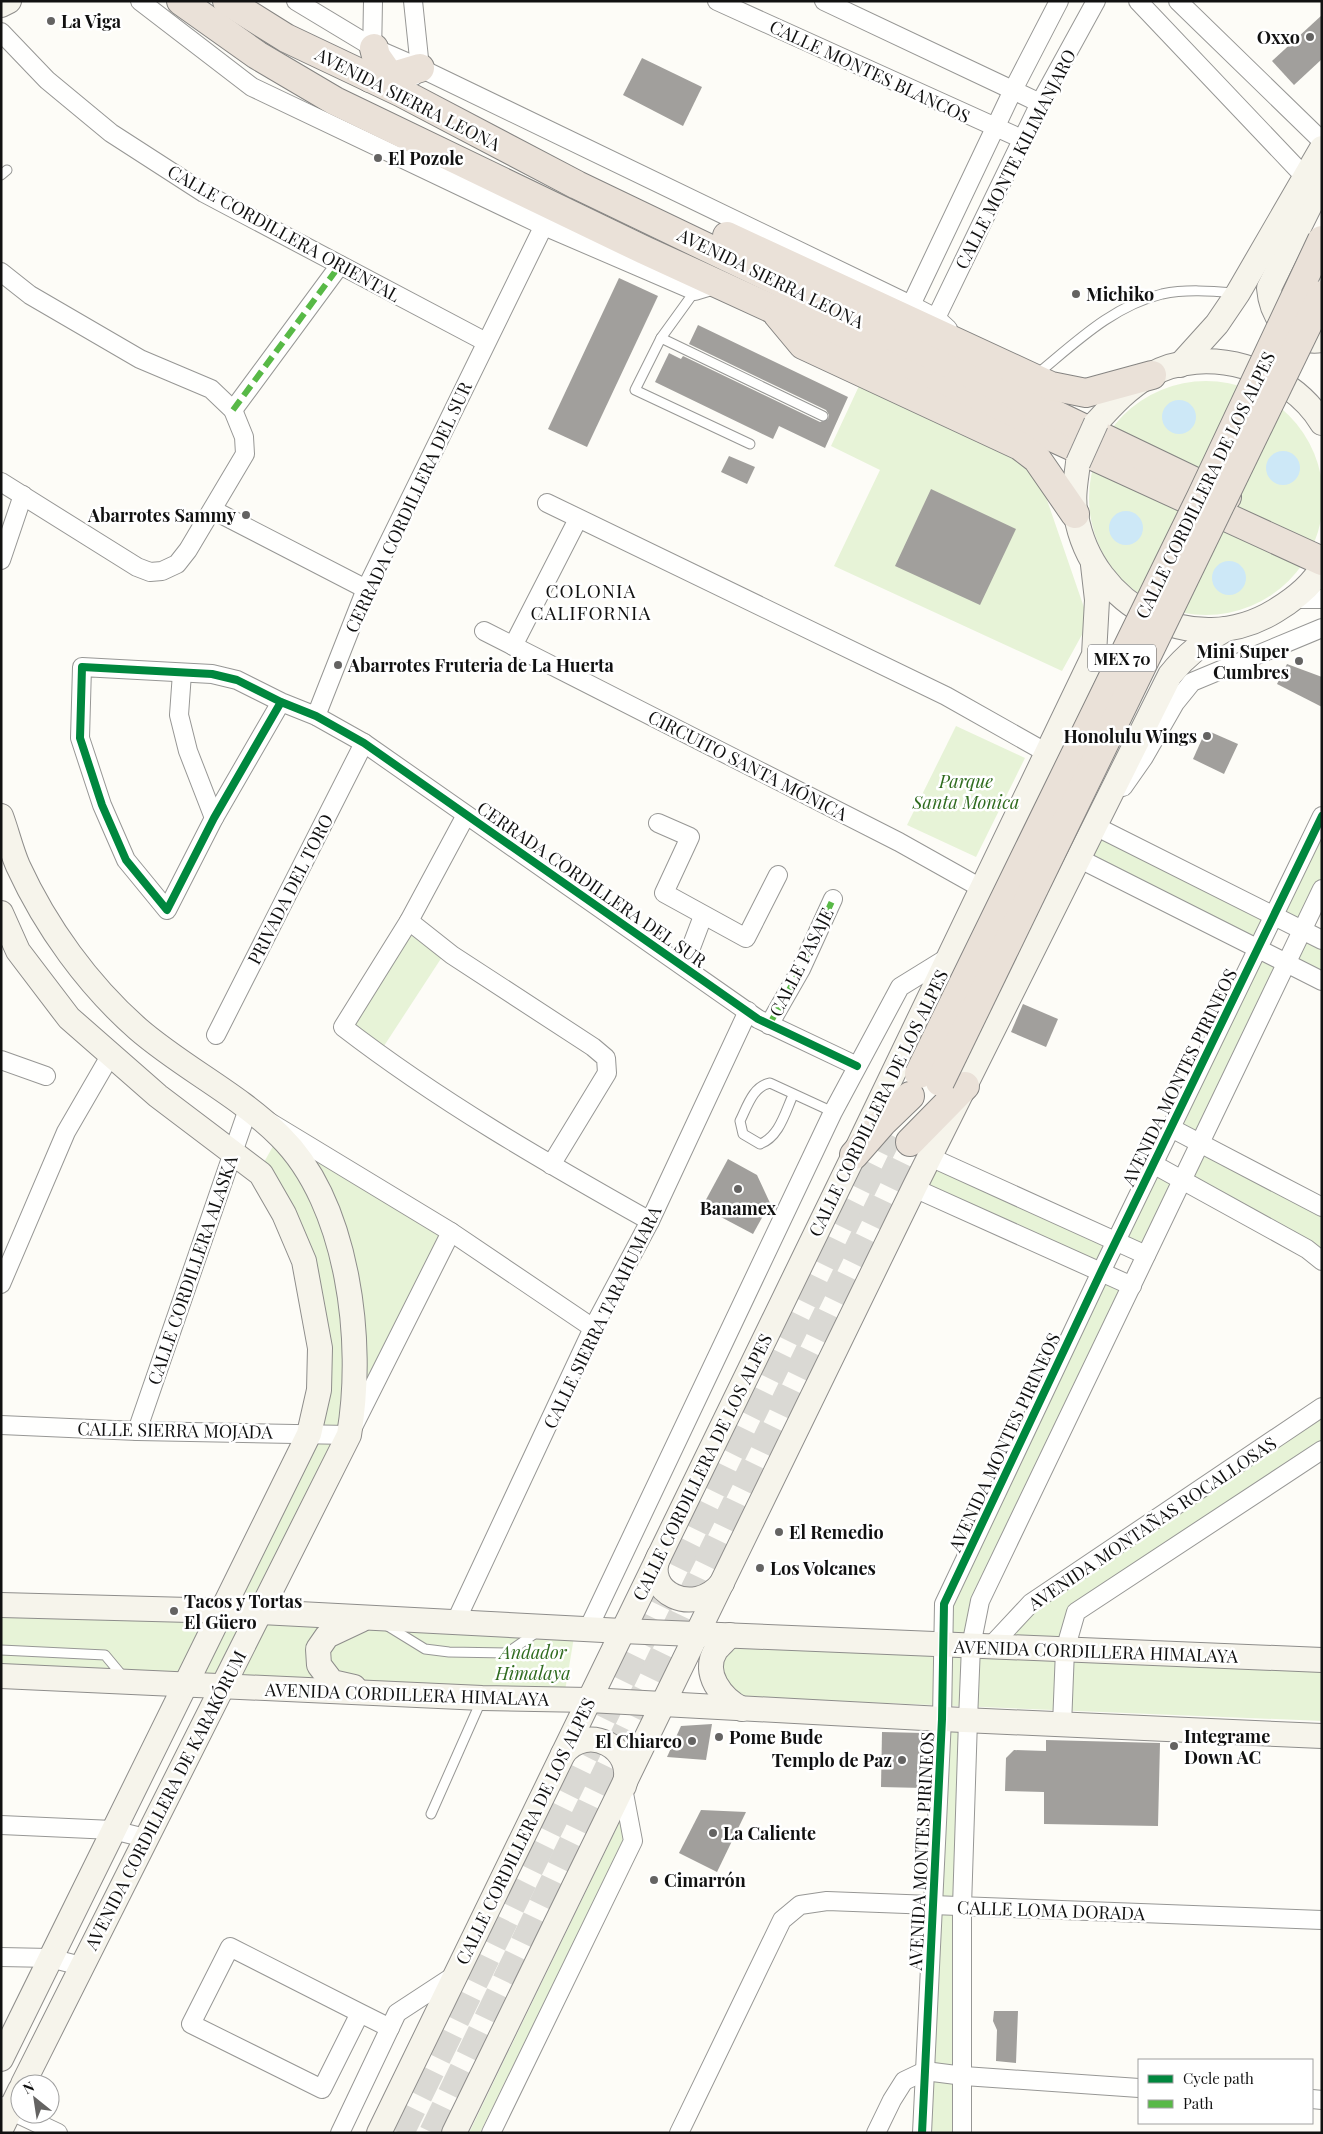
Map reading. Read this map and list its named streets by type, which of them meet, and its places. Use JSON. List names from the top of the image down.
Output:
{
  "streets": {
    "highway": ["AVENIDA SIERRA LEONA", "CALLE CORDILLERA DE LOS ALPES", "MEX 70"],
    "main road": ["AVENIDA CORDILLERA HIMALAYA", "AVENIDA CORDILLERA DE KARAKÓRUM"],
    "street": [
      "CALLE MONTES BLANCOS",
      "CALLE MONTE KILIMANJARO",
      "CALLE CORDILLERA ORIENTAL",
      "CERRADA CORDILLERA DEL SUR",
      "CIRCUITO SANTA MÓNICA",
      "PRIVADA DEL TORO",
      "CALLE PASAJE",
      "AVENIDA MONTES PIRINEOS",
      "CALLE CORDILLERA ALASKA",
      "CALLE SIERRA TARAHUMARA",
      "CALLE SIERRA MOJADA",
      "AVENIDA MONTAÑAS ROCALLOSAS",
      "CALLE LOMA DORADA"
    ]
  },
  "crossings": [
    ["CALLE MONTES BLANCOS", "CALLE MONTE KILIMANJARO"],
    ["AVENIDA SIERRA LEONA", "CALLE MONTE KILIMANJARO"],
    ["AVENIDA SIERRA LEONA", "CERRADA CORDILLERA DEL SUR"],
    ["CALLE CORDILLERA ORIENTAL", "CERRADA CORDILLERA DEL SUR"],
    ["CALLE CORDILLERA DE LOS ALPES", "CERRADA CORDILLERA DEL SUR"],
    ["CALLE CORDILLERA DE LOS ALPES", "CIRCUITO SANTA MÓNICA"],
    ["CALLE CORDILLERA DE LOS ALPES", "AVENIDA CORDILLERA HIMALAYA"],
    ["CERRADA CORDILLERA DEL SUR", "PRIVADA DEL TORO"],
    ["CERRADA CORDILLERA DEL SUR", "CALLE PASAJE"],
    ["CERRADA CORDILLERA DEL SUR", "CALLE SIERRA TARAHUMARA"],
    ["AVENIDA MONTES PIRINEOS", "AVENIDA CORDILLERA HIMALAYA"],
    ["AVENIDA MONTES PIRINEOS", "CALLE LOMA DORADA"],
    ["CALLE CORDILLERA ALASKA", "CALLE SIERRA MOJADA"],
    ["CALLE CORDILLERA ALASKA", "AVENIDA CORDILLERA DE KARAKÓRUM"],
    ["CALLE SIERRA TARAHUMARA", "AVENIDA CORDILLERA HIMALAYA"],
    ["CALLE SIERRA MOJADA", "AVENIDA CORDILLERA DE KARAKÓRUM"],
    ["AVENIDA MONTAÑAS ROCALLOSAS", "AVENIDA CORDILLERA HIMALAYA"],
    ["AVENIDA CORDILLERA HIMALAYA", "AVENIDA CORDILLERA DE KARAKÓRUM"]
  ],
  "districts": ["COLONIA CALIFORNIA"],
  "parks": ["Parque Santa Monica", "Andador Himalaya"],
  "places": [
    "La Viga",
    "Oxxo",
    "El Pozole",
    "Michiko",
    "Abarrotes Sammy",
    "Mini Super Cumbres",
    "Abarrotes Fruteria de La Huerta",
    "Honolulu Wings",
    "Banamex",
    "El Remedio",
    "Los Volcanes",
    "Tacos y Tortas El Güero",
    "Pome Bude",
    "El Chiarco",
    "Integrame Down AC",
    "Templo de Paz",
    "La Caliente",
    "Cimarrón"
  ],
  "legend": ["Cycle path", "Path"],
  "north": "top left"
}
